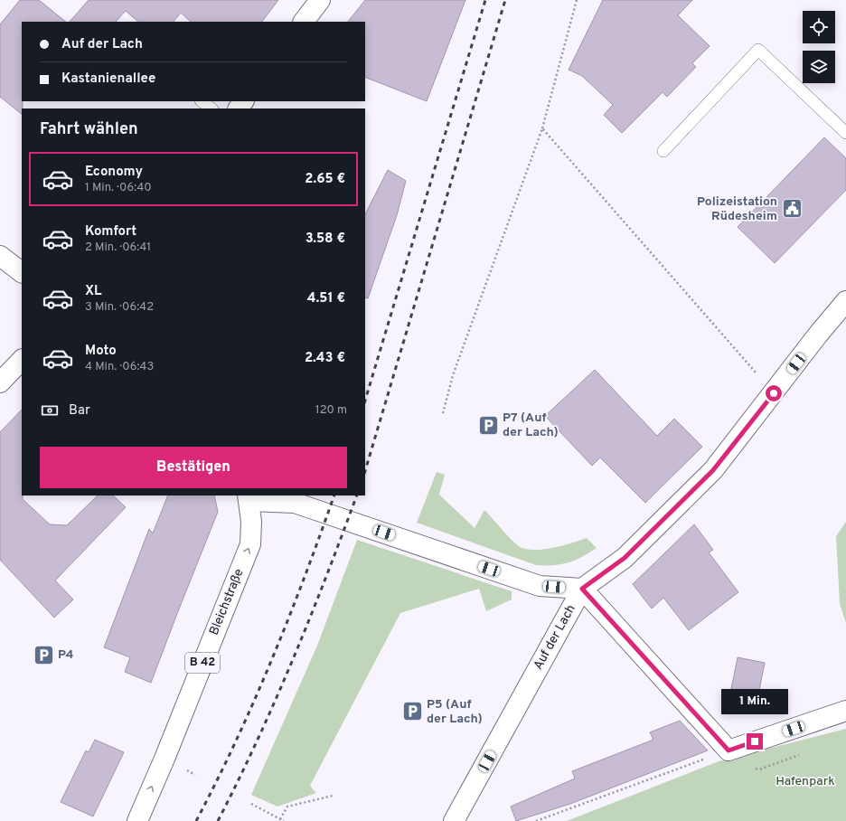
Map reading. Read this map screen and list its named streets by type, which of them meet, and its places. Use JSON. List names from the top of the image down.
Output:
{
  "streets": {
    "street": ["Bleichstraße", "Auf der Lach", "B 42"]
  },
  "one_way": ["Bleichstraße"],
  "parks": ["Hafenpark"],
  "places": {
    "public building": ["Polizeistation Rüdesheim"],
    "parking": ["P7 (Auf der Lach)", "P4", "P5 (Auf der Lach)"]
  },
  "page": {
    "banner": ["Auf der Lach", "Kastanienallee"],
    "heading": "Fahrt wählen",
    "list": [
      {
        "name": "Economy",
        "note": "1 Min. · 06:40",
        "value": "2.65 €"
      },
      {
        "name": "Komfort",
        "note": "2 Min. · 06:41",
        "value": "3.58 €"
      },
      {
        "name": "XL",
        "note": "3 Min. · 06:42",
        "value": "4.51 €"
      },
      {
        "name": "Moto",
        "note": "4 Min. · 06:43",
        "value": "2.43 €"
      }
    ],
    "pay": ["Bar", "120 m"],
    "buttons": "Bestätigen",
    "bubble": "1 Min."
  }
}
